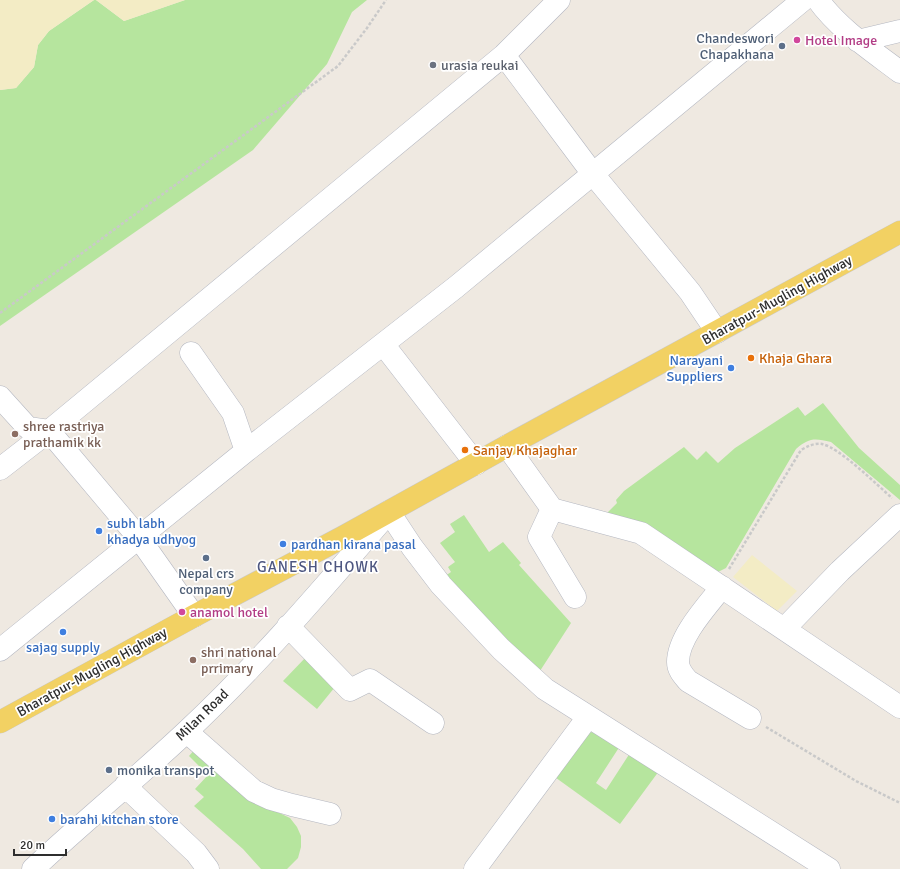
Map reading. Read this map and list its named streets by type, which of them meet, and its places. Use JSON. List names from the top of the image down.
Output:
{
  "streets": {
    "main road": ["Bharatpur-Mugling Highway"],
    "street": ["Milan Road"]
  },
  "crossings": [
    ["Bharatpur-Mugling Highway", "Milan Road"]
  ],
  "districts": ["GANESH CHOWK"],
  "places": [
    "Hotel Image",
    "Chandeswori Chapakhana",
    "urasia reukai",
    "Khaja Ghara",
    "Narayani Suppliers",
    "shree rastriya prathamik kk",
    "Sanjay Khajaghar",
    "subh labh khadya udhyog",
    "pardhan kirana pasal",
    "Nepal crs company",
    "anamol hotel",
    "sajag supply",
    "shri national prrimary",
    "monika transpot",
    "barahi kitchan store"
  ],
  "scale_bar": "20 m"
}
